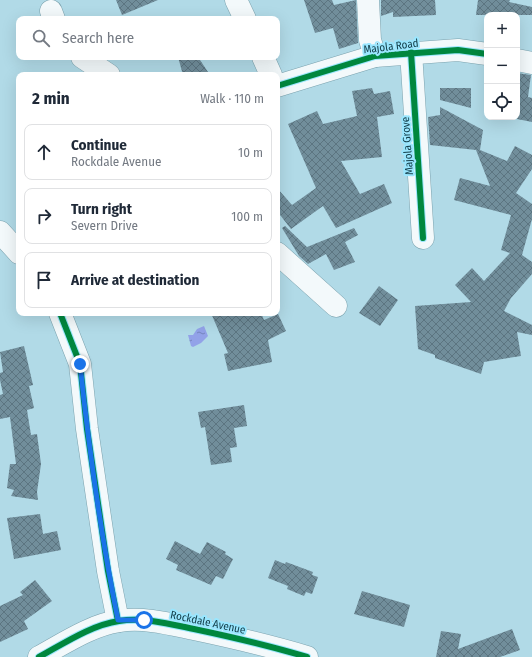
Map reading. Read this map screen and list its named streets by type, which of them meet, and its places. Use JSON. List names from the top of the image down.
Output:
{
  "streets": {
    "street": ["Majola Road", "Majola Grove", "Rockdale Avenue"]
  },
  "crossings": [
    ["Majola Road", "Majola Grove"]
  ],
  "page": {
    "map_buttons": ["+", "−"],
    "search": "Search here",
    "heading": ["2 min", "Walk · 110 m"],
    "list": [
      ["Continue", "Rockdale Avenue", "10 m"],
      ["Turn right", "Severn Drive", "100 m"],
      "Arrive at destination"
    ]
  }
}
